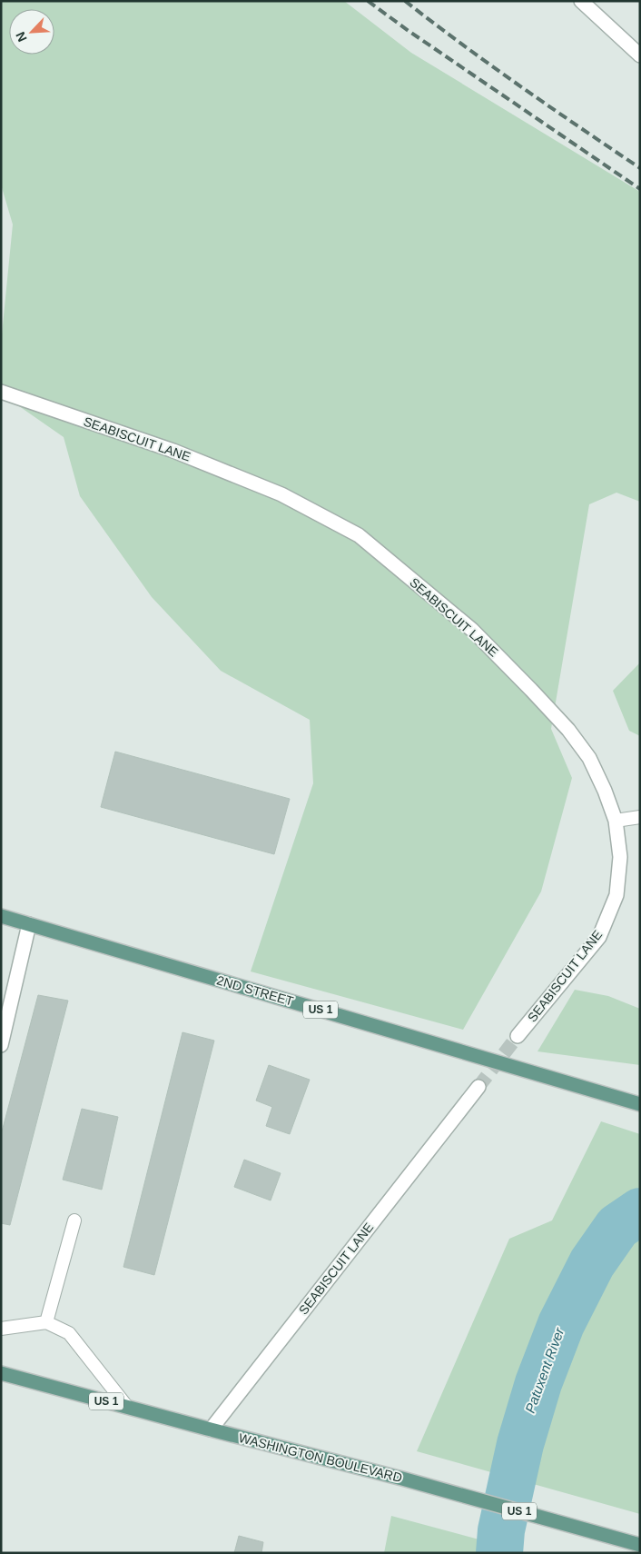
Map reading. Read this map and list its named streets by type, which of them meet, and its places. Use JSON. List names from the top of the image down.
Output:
{
  "streets": {
    "main road": ["2ND STREET", "US 1", "WASHINGTON BOULEVARD"],
    "street": ["SEABISCUIT LANE"]
  },
  "crossings": [
    ["SEABISCUIT LANE", "WASHINGTON BOULEVARD"]
  ],
  "water": ["Patuxent River"],
  "north": "bottom left"
}
